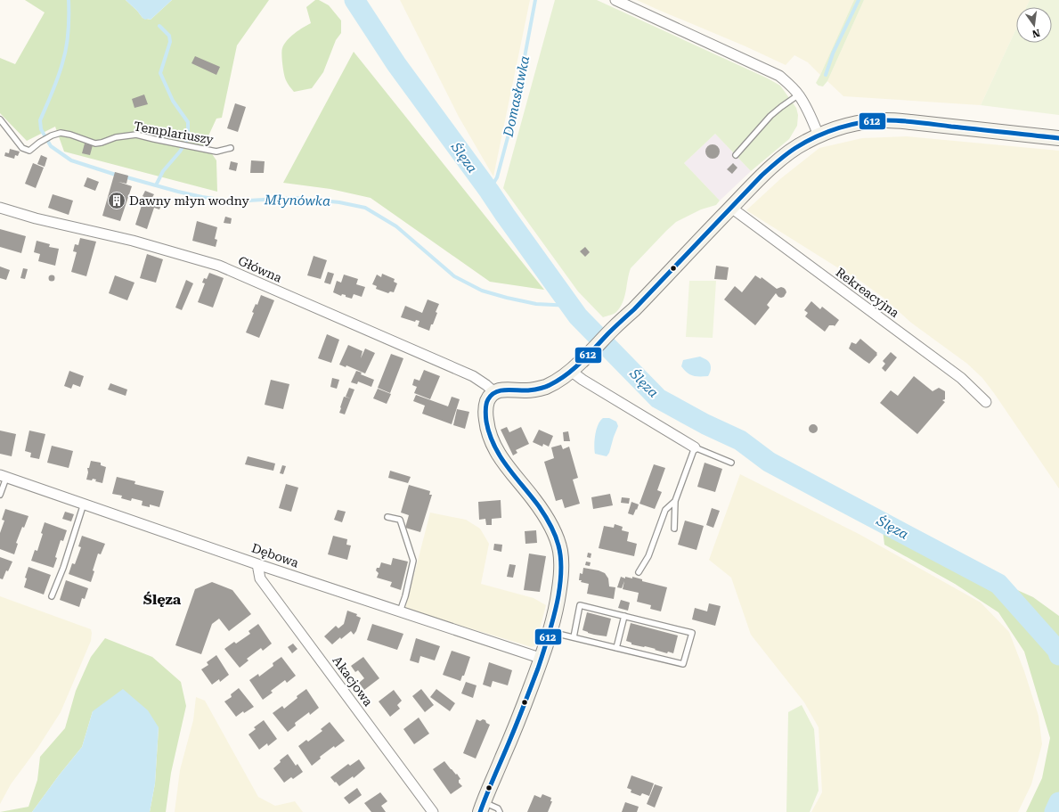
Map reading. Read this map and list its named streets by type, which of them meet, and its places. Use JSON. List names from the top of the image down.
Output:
{
  "streets": {
    "street": [
      "Główna",
      "Rekreacyjna",
      "Dębowa",
      "Akacjowa"
    ],
    "lane": ["Templariuszy"]
  },
  "crossings": [
    ["Dębowa", "Akacjowa"]
  ],
  "districts": ["Ślęza"],
  "water": ["Domasławka", "Ślęza", "Młynówka"],
  "places": {
    "building": ["Dawny młyn wodny"]
  },
  "lines": ["transit line 612"],
  "north": "bottom"
}
